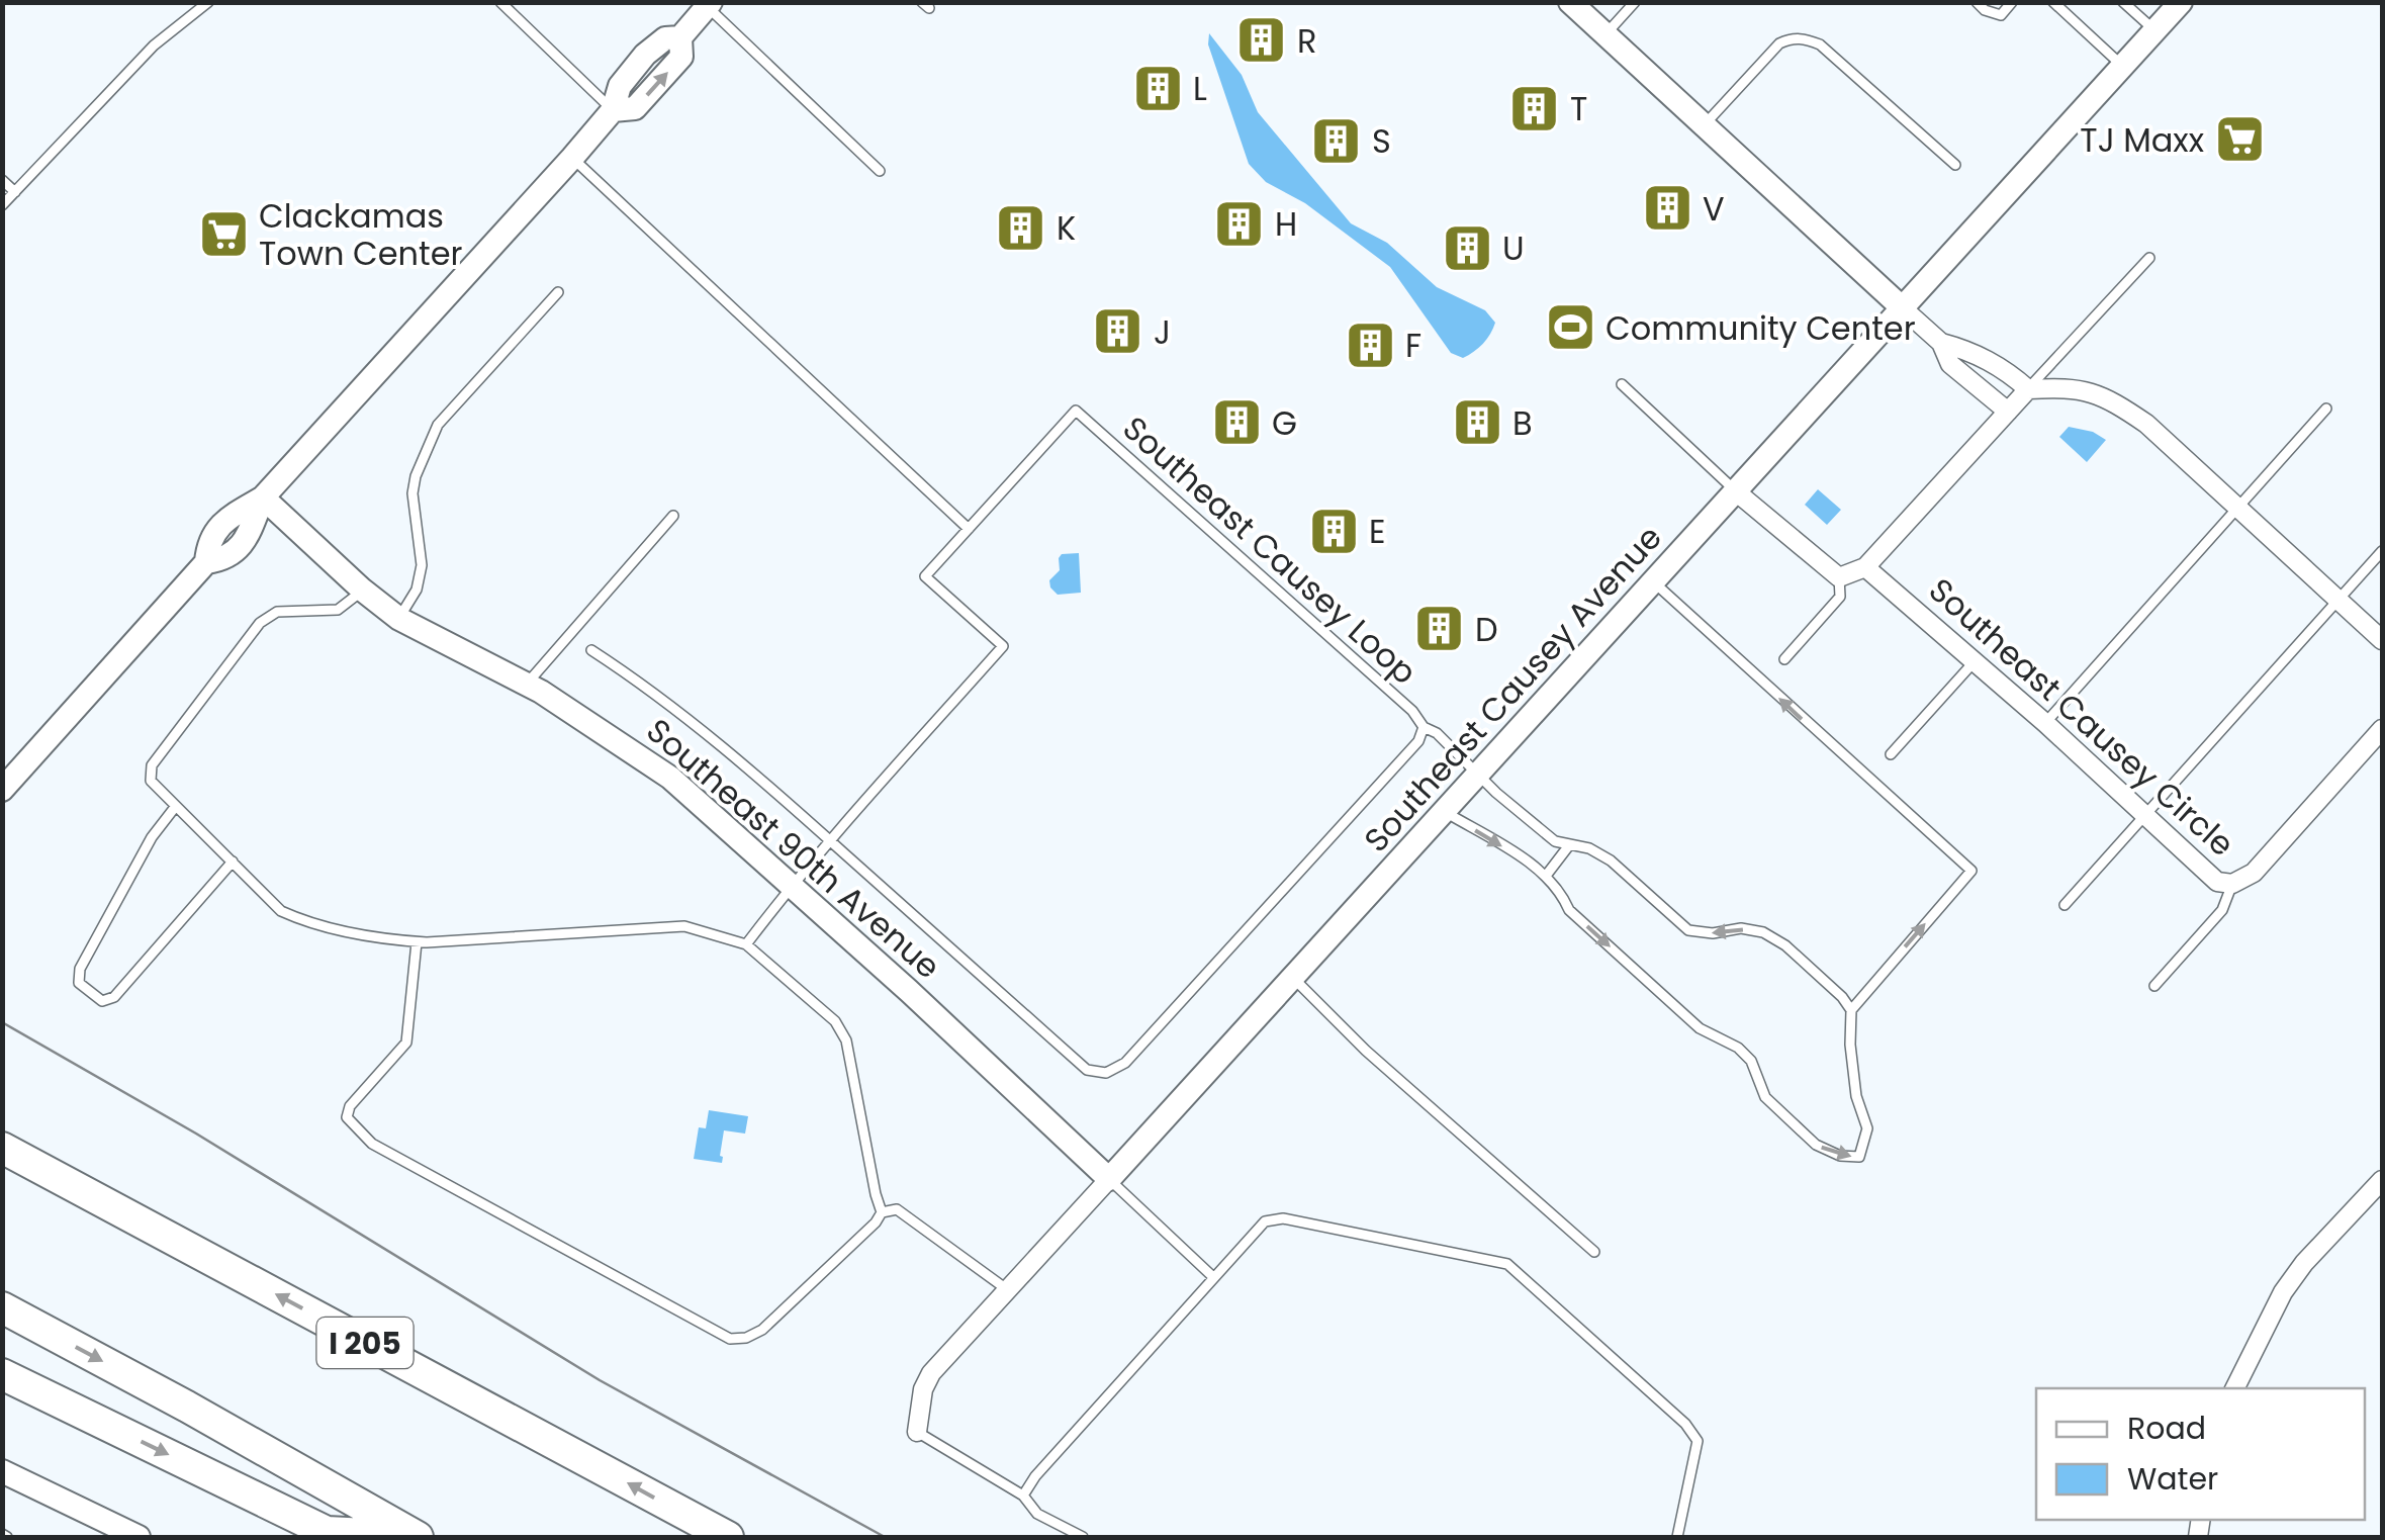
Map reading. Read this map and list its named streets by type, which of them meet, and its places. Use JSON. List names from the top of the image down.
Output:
{
  "streets": {
    "highway": ["I 205"],
    "street": ["Southeast Causey Avenue", "Southeast Causey Circle", "Southeast 90th Avenue"],
    "lane": ["Southeast Causey Loop"]
  },
  "crossings": [
    ["Southeast Causey Loop", "Southeast 90th Avenue"],
    ["Southeast Causey Avenue", "Southeast 90th Avenue"]
  ],
  "places": {
    "building": [
      "R",
      "L",
      "T",
      "S",
      "V",
      "H",
      "K",
      "U",
      "J",
      "F",
      "G",
      "B",
      "E",
      "D"
    ],
    "supermarket": ["TJ Maxx", "Clackamas Town Center"],
    "sports": ["Community Center"]
  },
  "legend": ["Road", "Water"]
}
